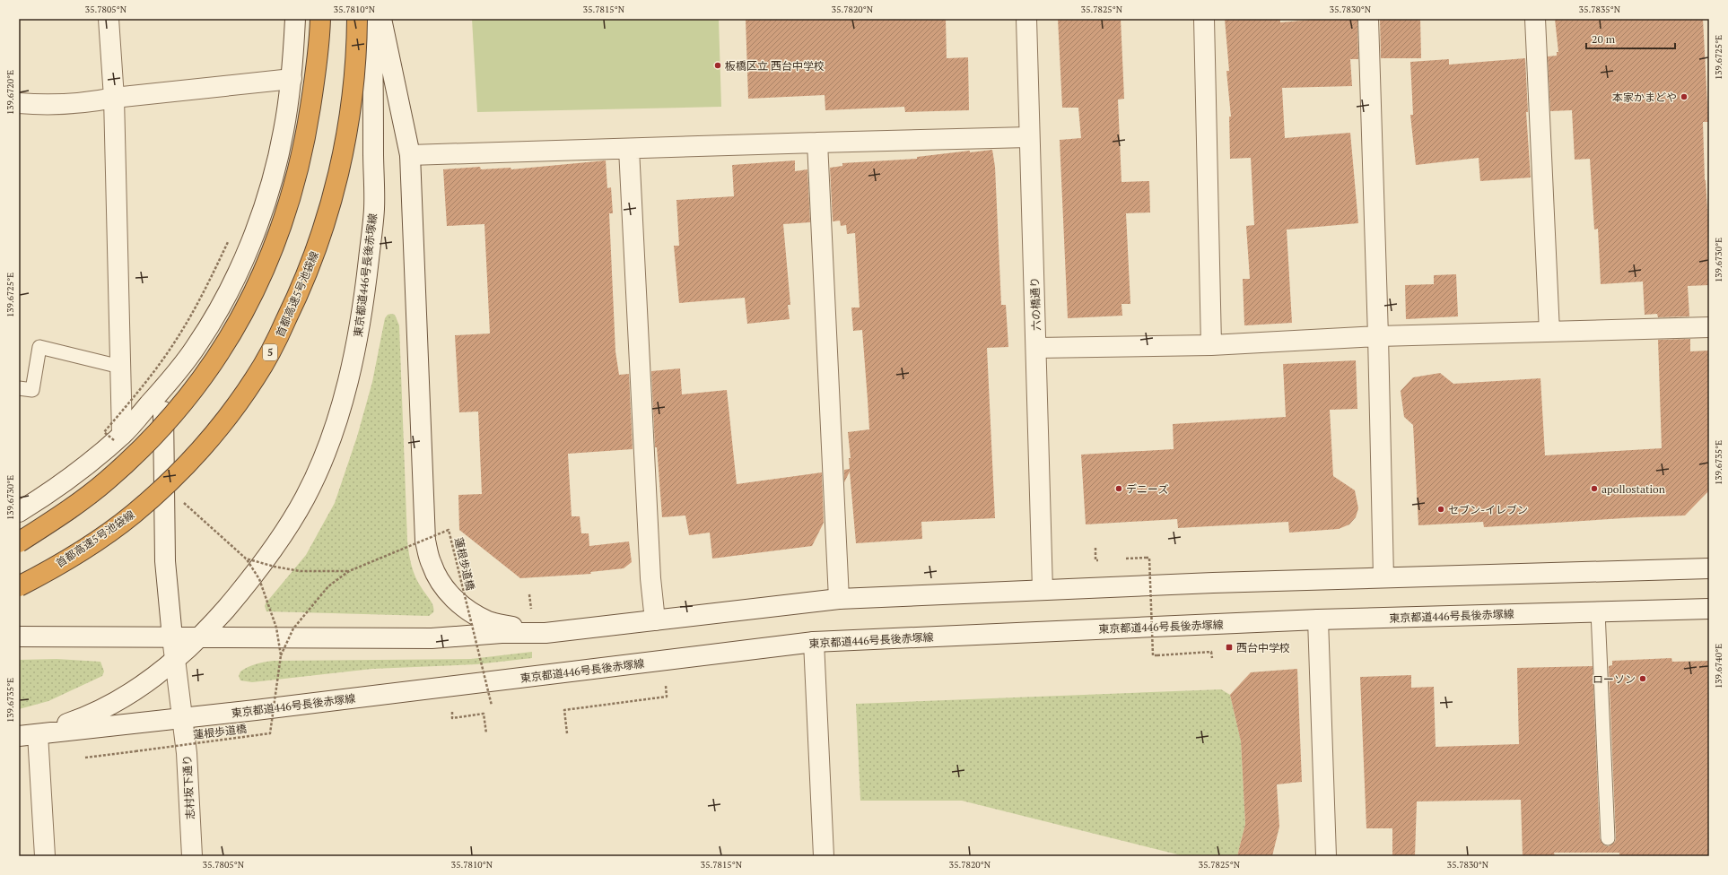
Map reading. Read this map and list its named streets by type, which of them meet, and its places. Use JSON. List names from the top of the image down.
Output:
{
  "streets": {
    "highway": ["首都高速5号池袋線", "5"],
    "main road": ["東京都道446号長後赤塚線", "六の橋通り", "志村坂下通り"],
    "path": ["蓮根歩道橋"]
  },
  "crossings": [
    ["東京都道446号長後赤塚線", "志村坂下通り"]
  ],
  "places": {
    "other": [
      "板橋区立 西台中学校",
      "本家かまどや",
      "デニーズ",
      "apollostation",
      "セブン-イレブン",
      "ローソン"
    ],
    "transit": ["西台中学校"]
  },
  "scale_bar": "20 m",
  "coordinates": [
    "35.7805°N",
    "35.7810°N",
    "35.7815°N",
    "35.7820°N",
    "35.7825°N",
    "35.7830°N",
    "35.7835°N",
    "139.6725°E",
    "139.6720°E",
    "139.6730°E",
    "139.6735°E",
    "139.6740°E"
  ]
}
